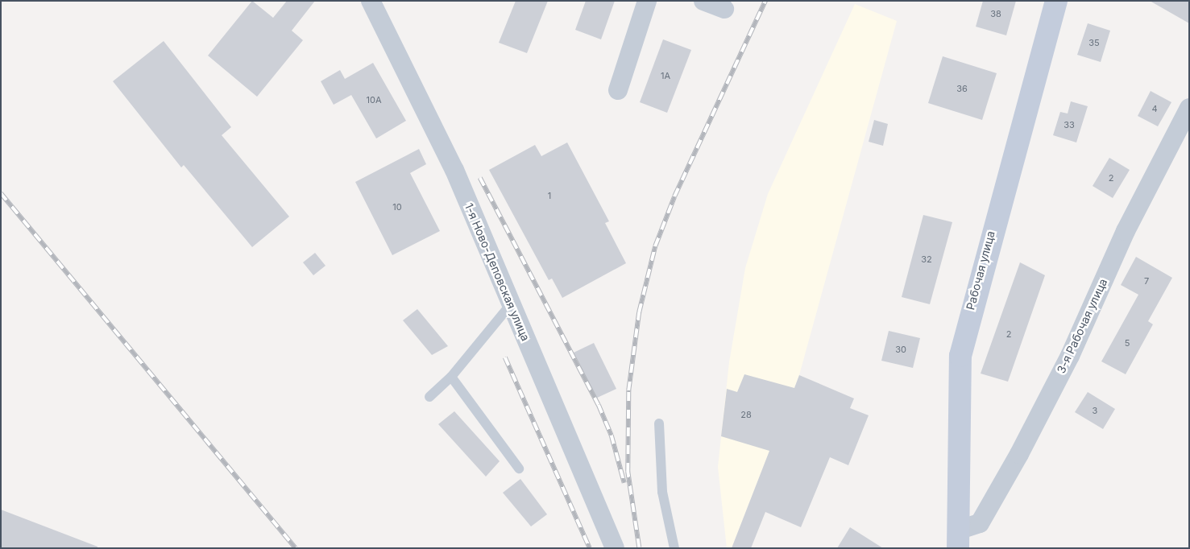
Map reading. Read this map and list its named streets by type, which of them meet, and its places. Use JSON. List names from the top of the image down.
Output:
{
  "streets": {
    "street": ["Рабочая улица", "1-я Ново-Деповская улица", "3-я Рабочая улица"]
  },
  "crossings": [
    ["Рабочая улица", "3-я Рабочая улица"]
  ],
  "house_numbers": [
    "38",
    "35",
    "1А",
    "36",
    "10А",
    "4",
    "33",
    "2",
    "1",
    "10",
    "32",
    "7",
    "2",
    "5",
    "30",
    "3",
    "28"
  ]
}
